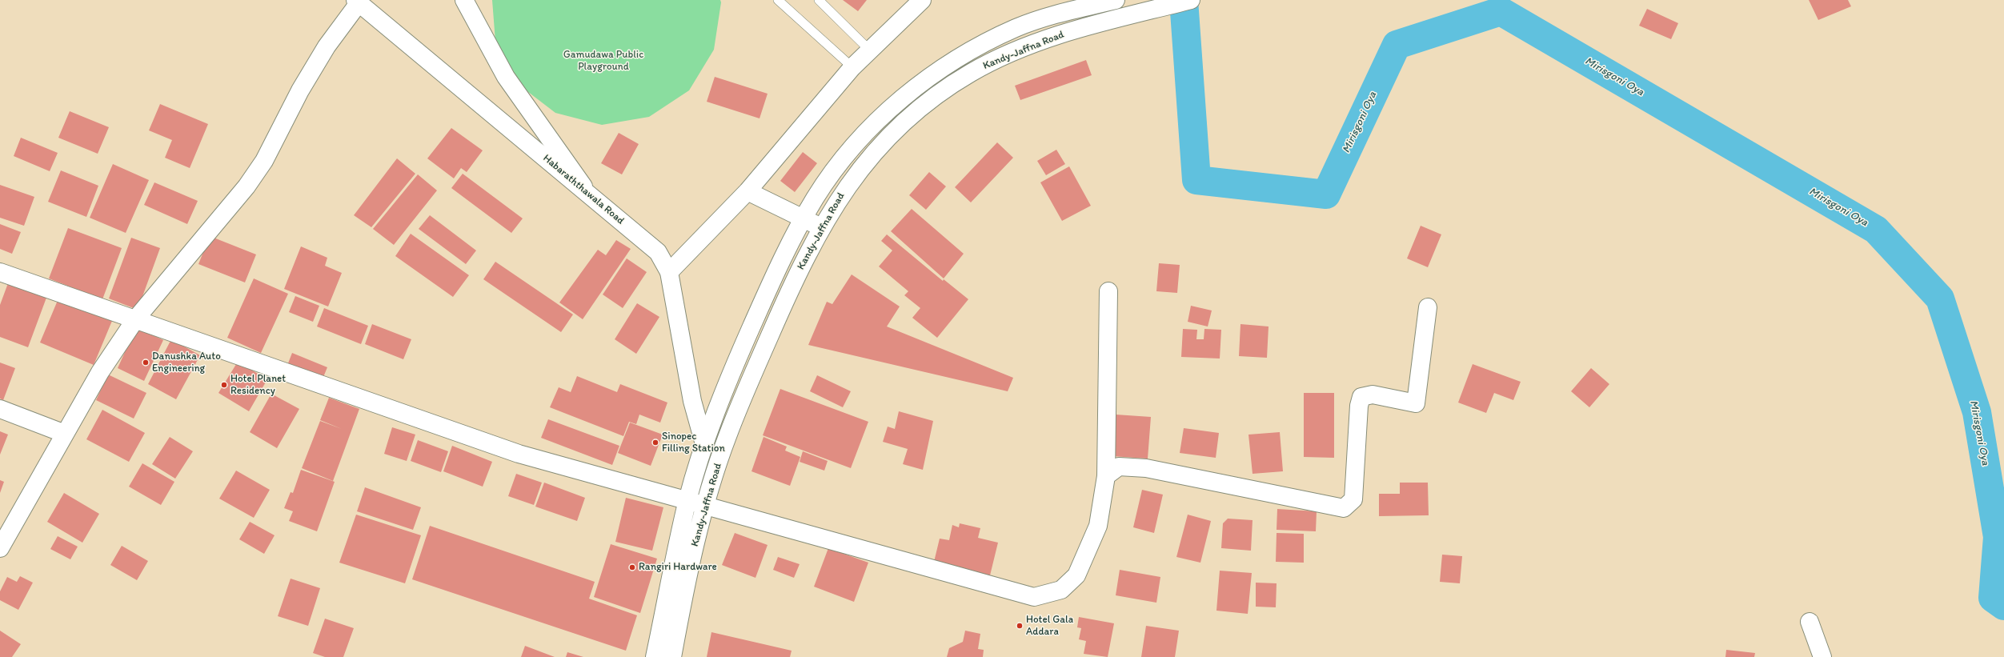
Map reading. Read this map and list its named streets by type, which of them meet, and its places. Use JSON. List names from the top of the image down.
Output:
{
  "streets": {
    "main road": ["Kandy-Jaffna Road", "Habaraththawala Road"]
  },
  "crossings": [
    ["Kandy-Jaffna Road", "Habaraththawala Road"]
  ],
  "water": ["Mirisgoni Oya"],
  "parks": ["Gamudawa Public Playground"],
  "places": [
    "Danushka Auto Engineering",
    "Hotel Planet Residency",
    "Sinopec Filling Station",
    "Rangiri Hardware",
    "Hotel Gala Addara"
  ]
}
